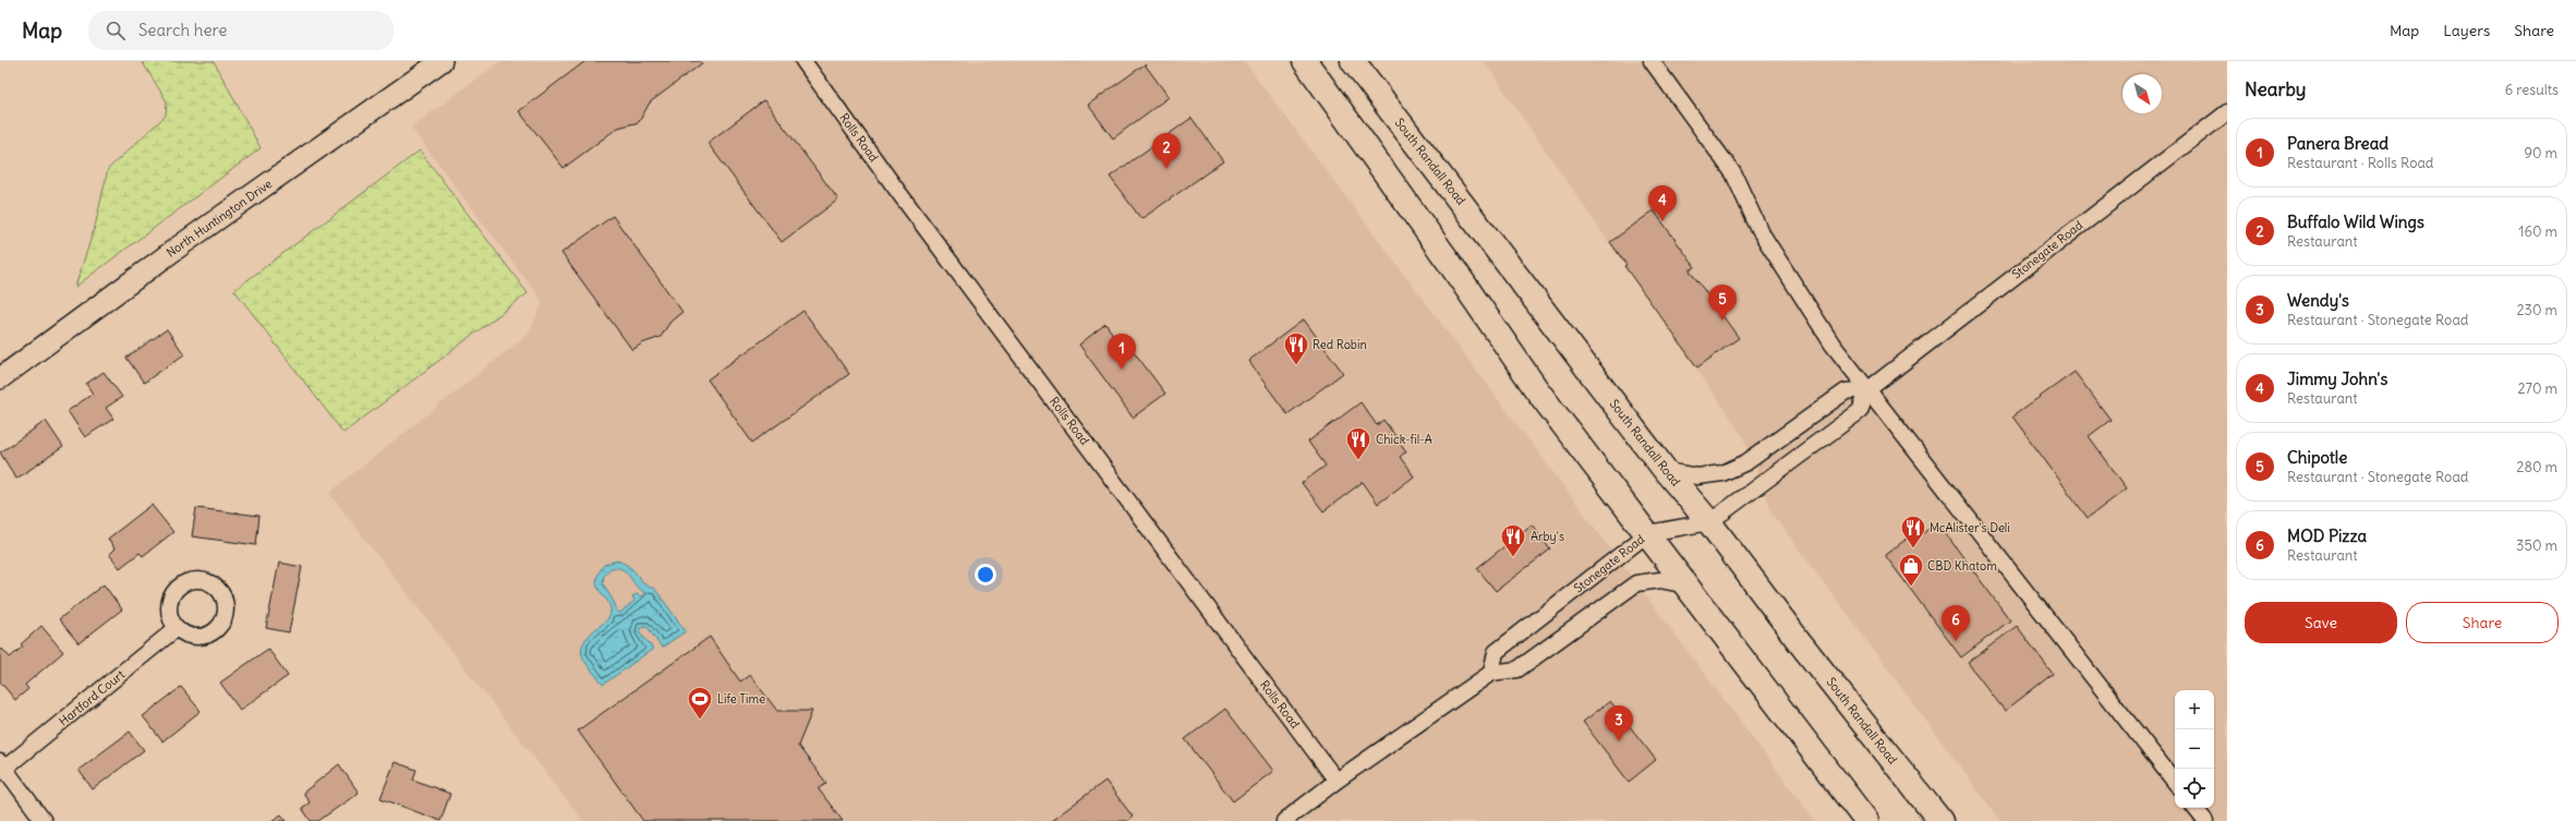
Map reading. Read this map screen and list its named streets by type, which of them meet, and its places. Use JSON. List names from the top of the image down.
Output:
{
  "streets": {
    "main road": ["South Randall Road"],
    "street": [
      "Rolls Road",
      "North Huntington Drive",
      "Stonegate Road",
      "Hartford Court"
    ]
  },
  "crossings": [
    ["South Randall Road", "Stonegate Road"]
  ],
  "places": {
    "restaurant": [
      "Red Robin",
      "Chick-fil-A",
      "McAlister's Deli",
      "Arby's"
    ],
    "shop": ["CBD Khatom"],
    "sports": ["Life Time"]
  },
  "north": "bottom right",
  "page": {
    "header": "Map",
    "search": "Search here",
    "nav": ["Map", "Layers", "Share"],
    "heading": ["Nearby", "6 results"],
    "list": [
      {
        "mark": "1",
        "name": "Panera Bread",
        "note": "Restaurant · Rolls Road",
        "value": "90 m"
      },
      {
        "mark": "2",
        "name": "Buffalo Wild Wings",
        "note": "Restaurant",
        "value": "160 m"
      },
      {
        "mark": "3",
        "name": "Wendy's",
        "note": "Restaurant · Stonegate Road",
        "value": "230 m"
      },
      {
        "mark": "4",
        "name": "Jimmy John's",
        "note": "Restaurant",
        "value": "270 m"
      },
      {
        "mark": "5",
        "name": "Chipotle",
        "note": "Restaurant · Stonegate Road",
        "value": "280 m"
      },
      {
        "mark": "6",
        "name": "MOD Pizza",
        "note": "Restaurant",
        "value": "350 m"
      }
    ],
    "pins": [
      "2",
      "4",
      "5",
      "1",
      "6",
      "3"
    ],
    "buttons": ["Save", "Share"],
    "map_buttons": ["+", "−"]
  }
}
